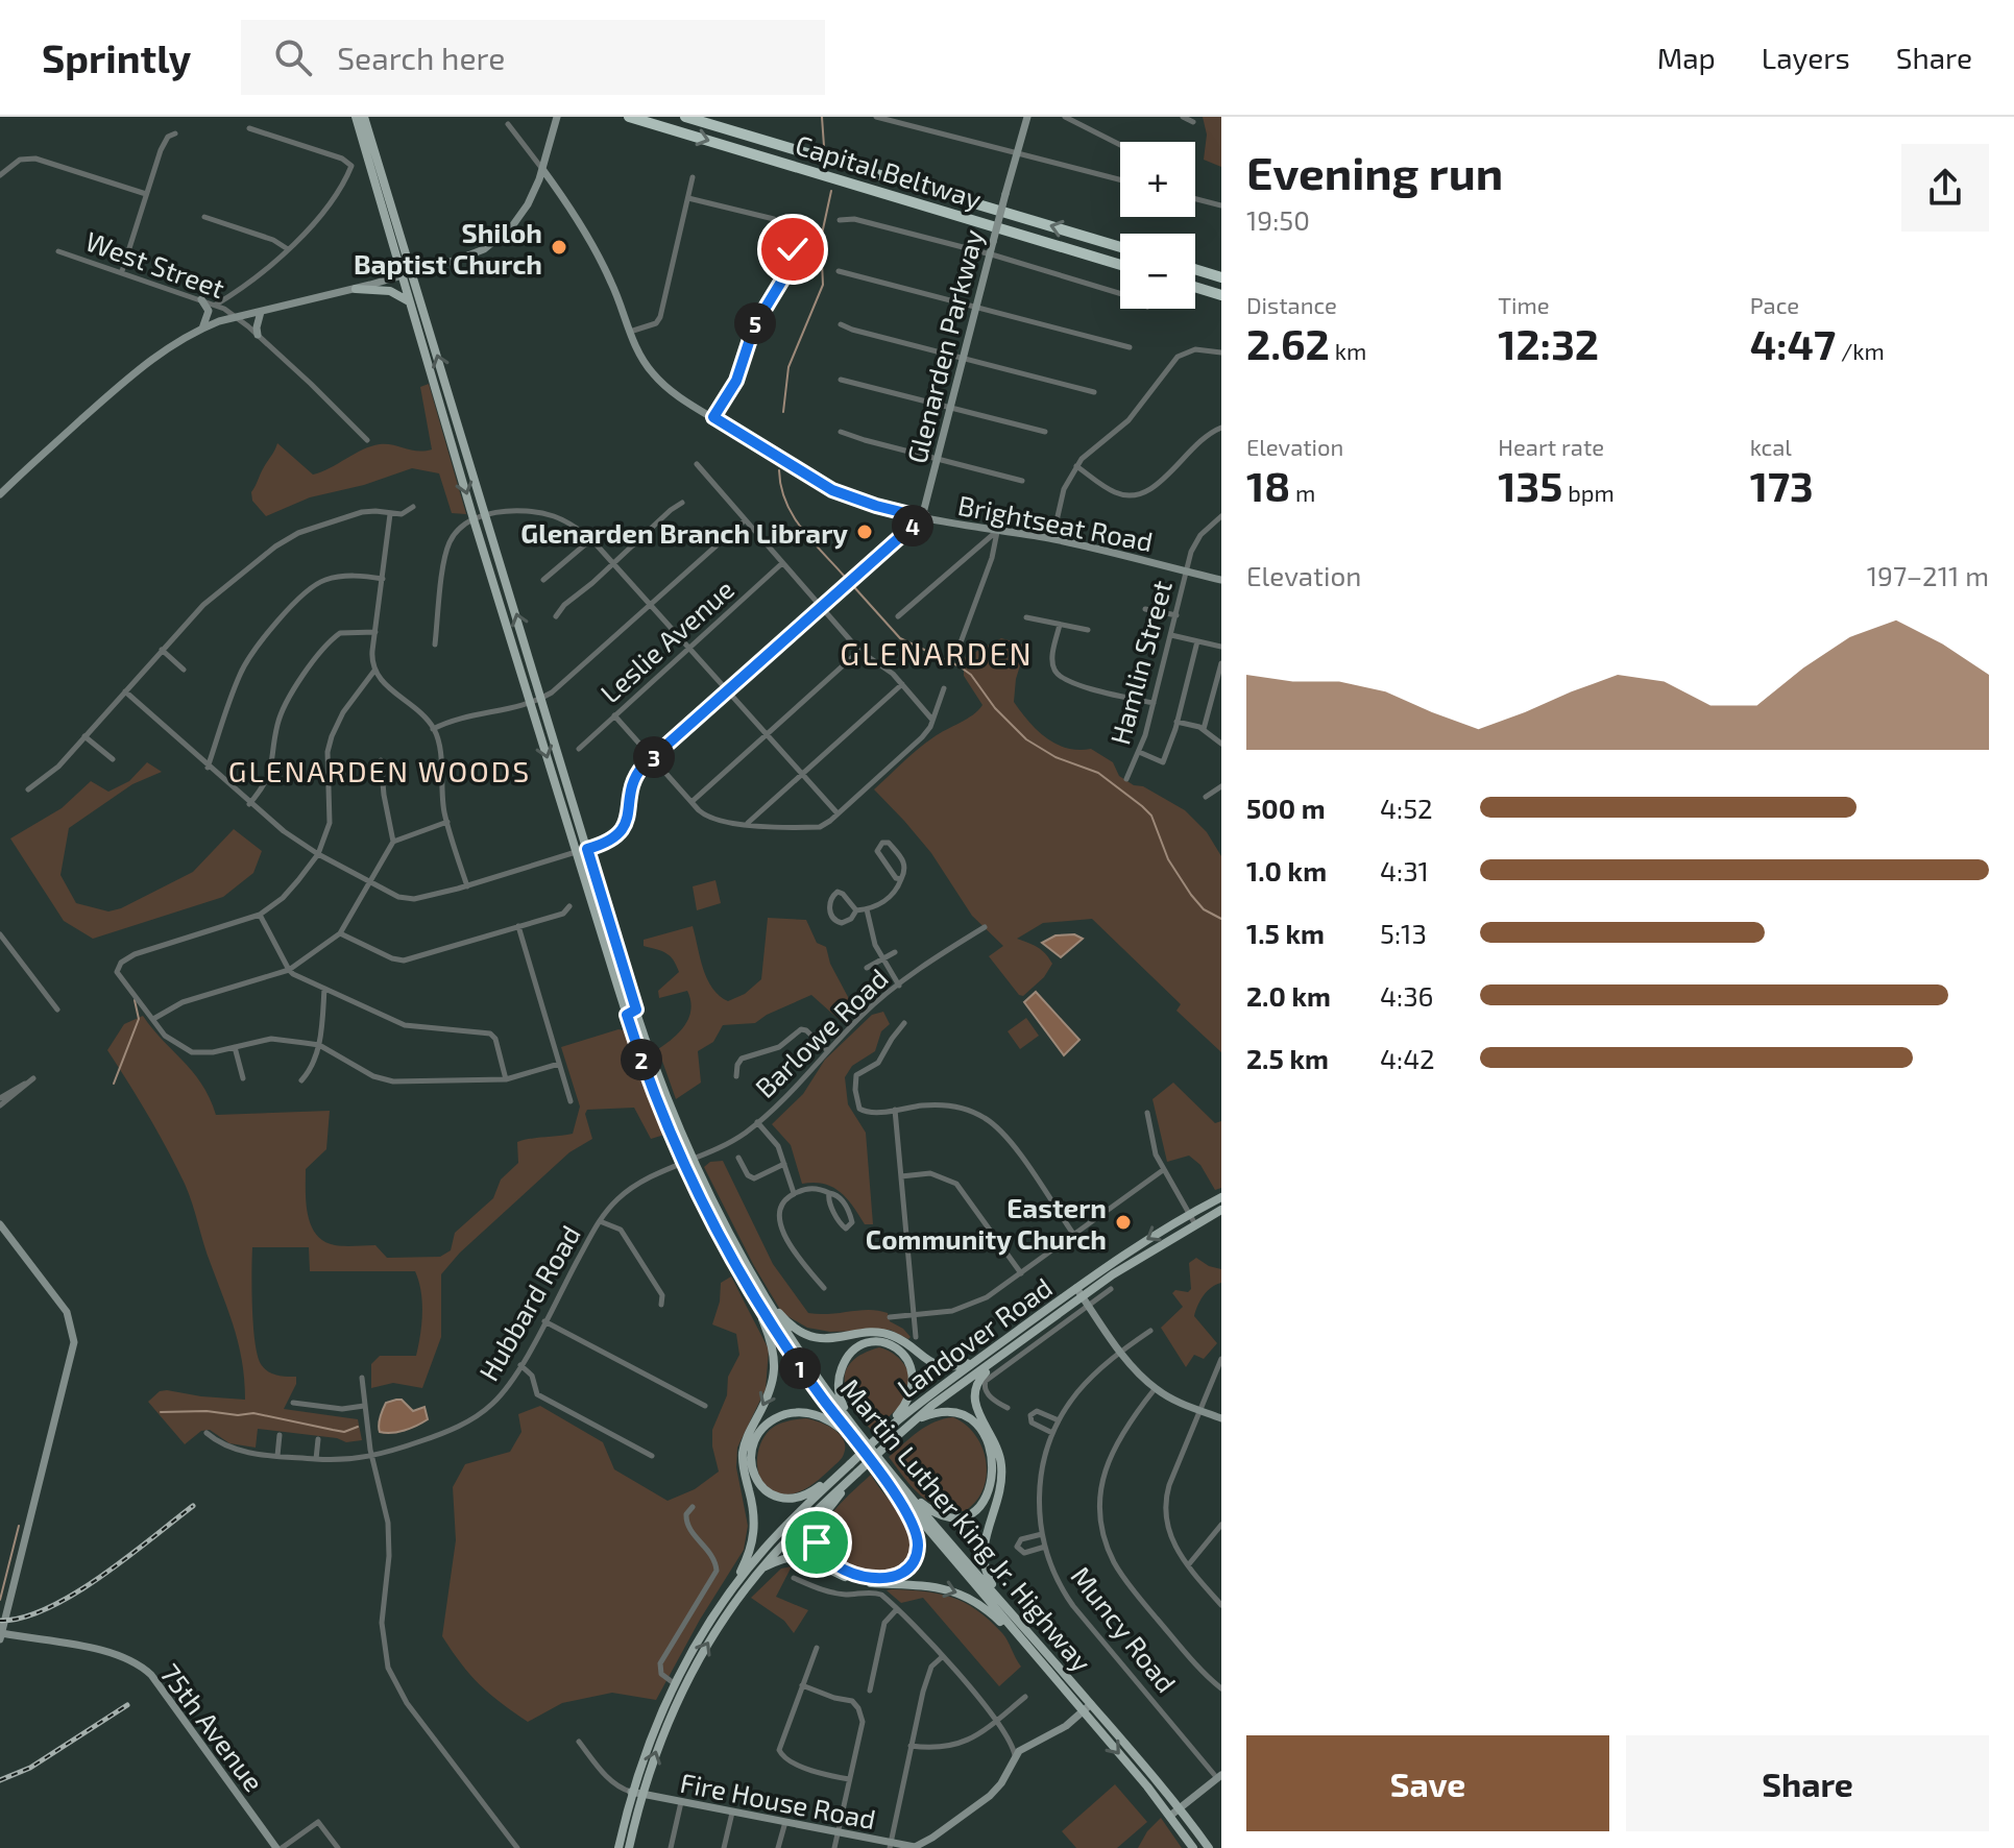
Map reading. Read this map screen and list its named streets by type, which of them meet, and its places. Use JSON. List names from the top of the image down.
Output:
{
  "streets": {
    "highway": ["Capital Beltway"],
    "main road": ["Landover Road", "Martin Luther King Jr. Highway"],
    "street": [
      "West Street",
      "Glenarden Parkway",
      "Brightseat Road",
      "Leslie Avenue",
      "Hamlin Street",
      "Barlowe Road",
      "Hubbard Road",
      "Muncy Road",
      "75th Avenue",
      "Fire House Road"
    ]
  },
  "crossings": [
    ["Glenarden Parkway", "Brightseat Road"],
    ["Brightseat Road", "Hamlin Street"],
    ["Barlowe Road", "Hubbard Road"],
    ["Barlowe Road", "Martin Luther King Jr. Highway"],
    ["Hubbard Road", "Martin Luther King Jr. Highway"],
    ["Landover Road", "Fire House Road"]
  ],
  "districts": ["GLENARDEN", "GLENARDEN WOODS"],
  "places": ["Shiloh Baptist Church", "Glenarden Branch Library", "Eastern Community Church"],
  "page": {
    "header": "Sprintly",
    "search": "Search here",
    "nav": ["Map", "Layers", "Share"],
    "heading": ["Evening run", "19:50"],
    "map_buttons": ["+", "−"],
    "stats": [
      ["Distance", "2.62 km"],
      ["Time", "12:32"],
      ["Pace", "4:47 /km"],
      ["Elevation", "18 m"],
      ["Heart rate", "135 bpm"],
      ["kcal", "173"]
    ],
    "pins": [
      "5",
      "4",
      "3",
      "2",
      "1"
    ],
    "chart": ["Elevation", "197–211 m"],
    "list": [
      {
        "name": "500 m",
        "note": "4:52"
      },
      {
        "name": "1.0 km",
        "note": "4:31"
      },
      {
        "name": "1.5 km",
        "note": "5:13"
      },
      {
        "name": "2.0 km",
        "note": "4:36"
      },
      {
        "name": "2.5 km",
        "note": "4:42"
      }
    ],
    "buttons": ["Save", "Share"]
  }
}
